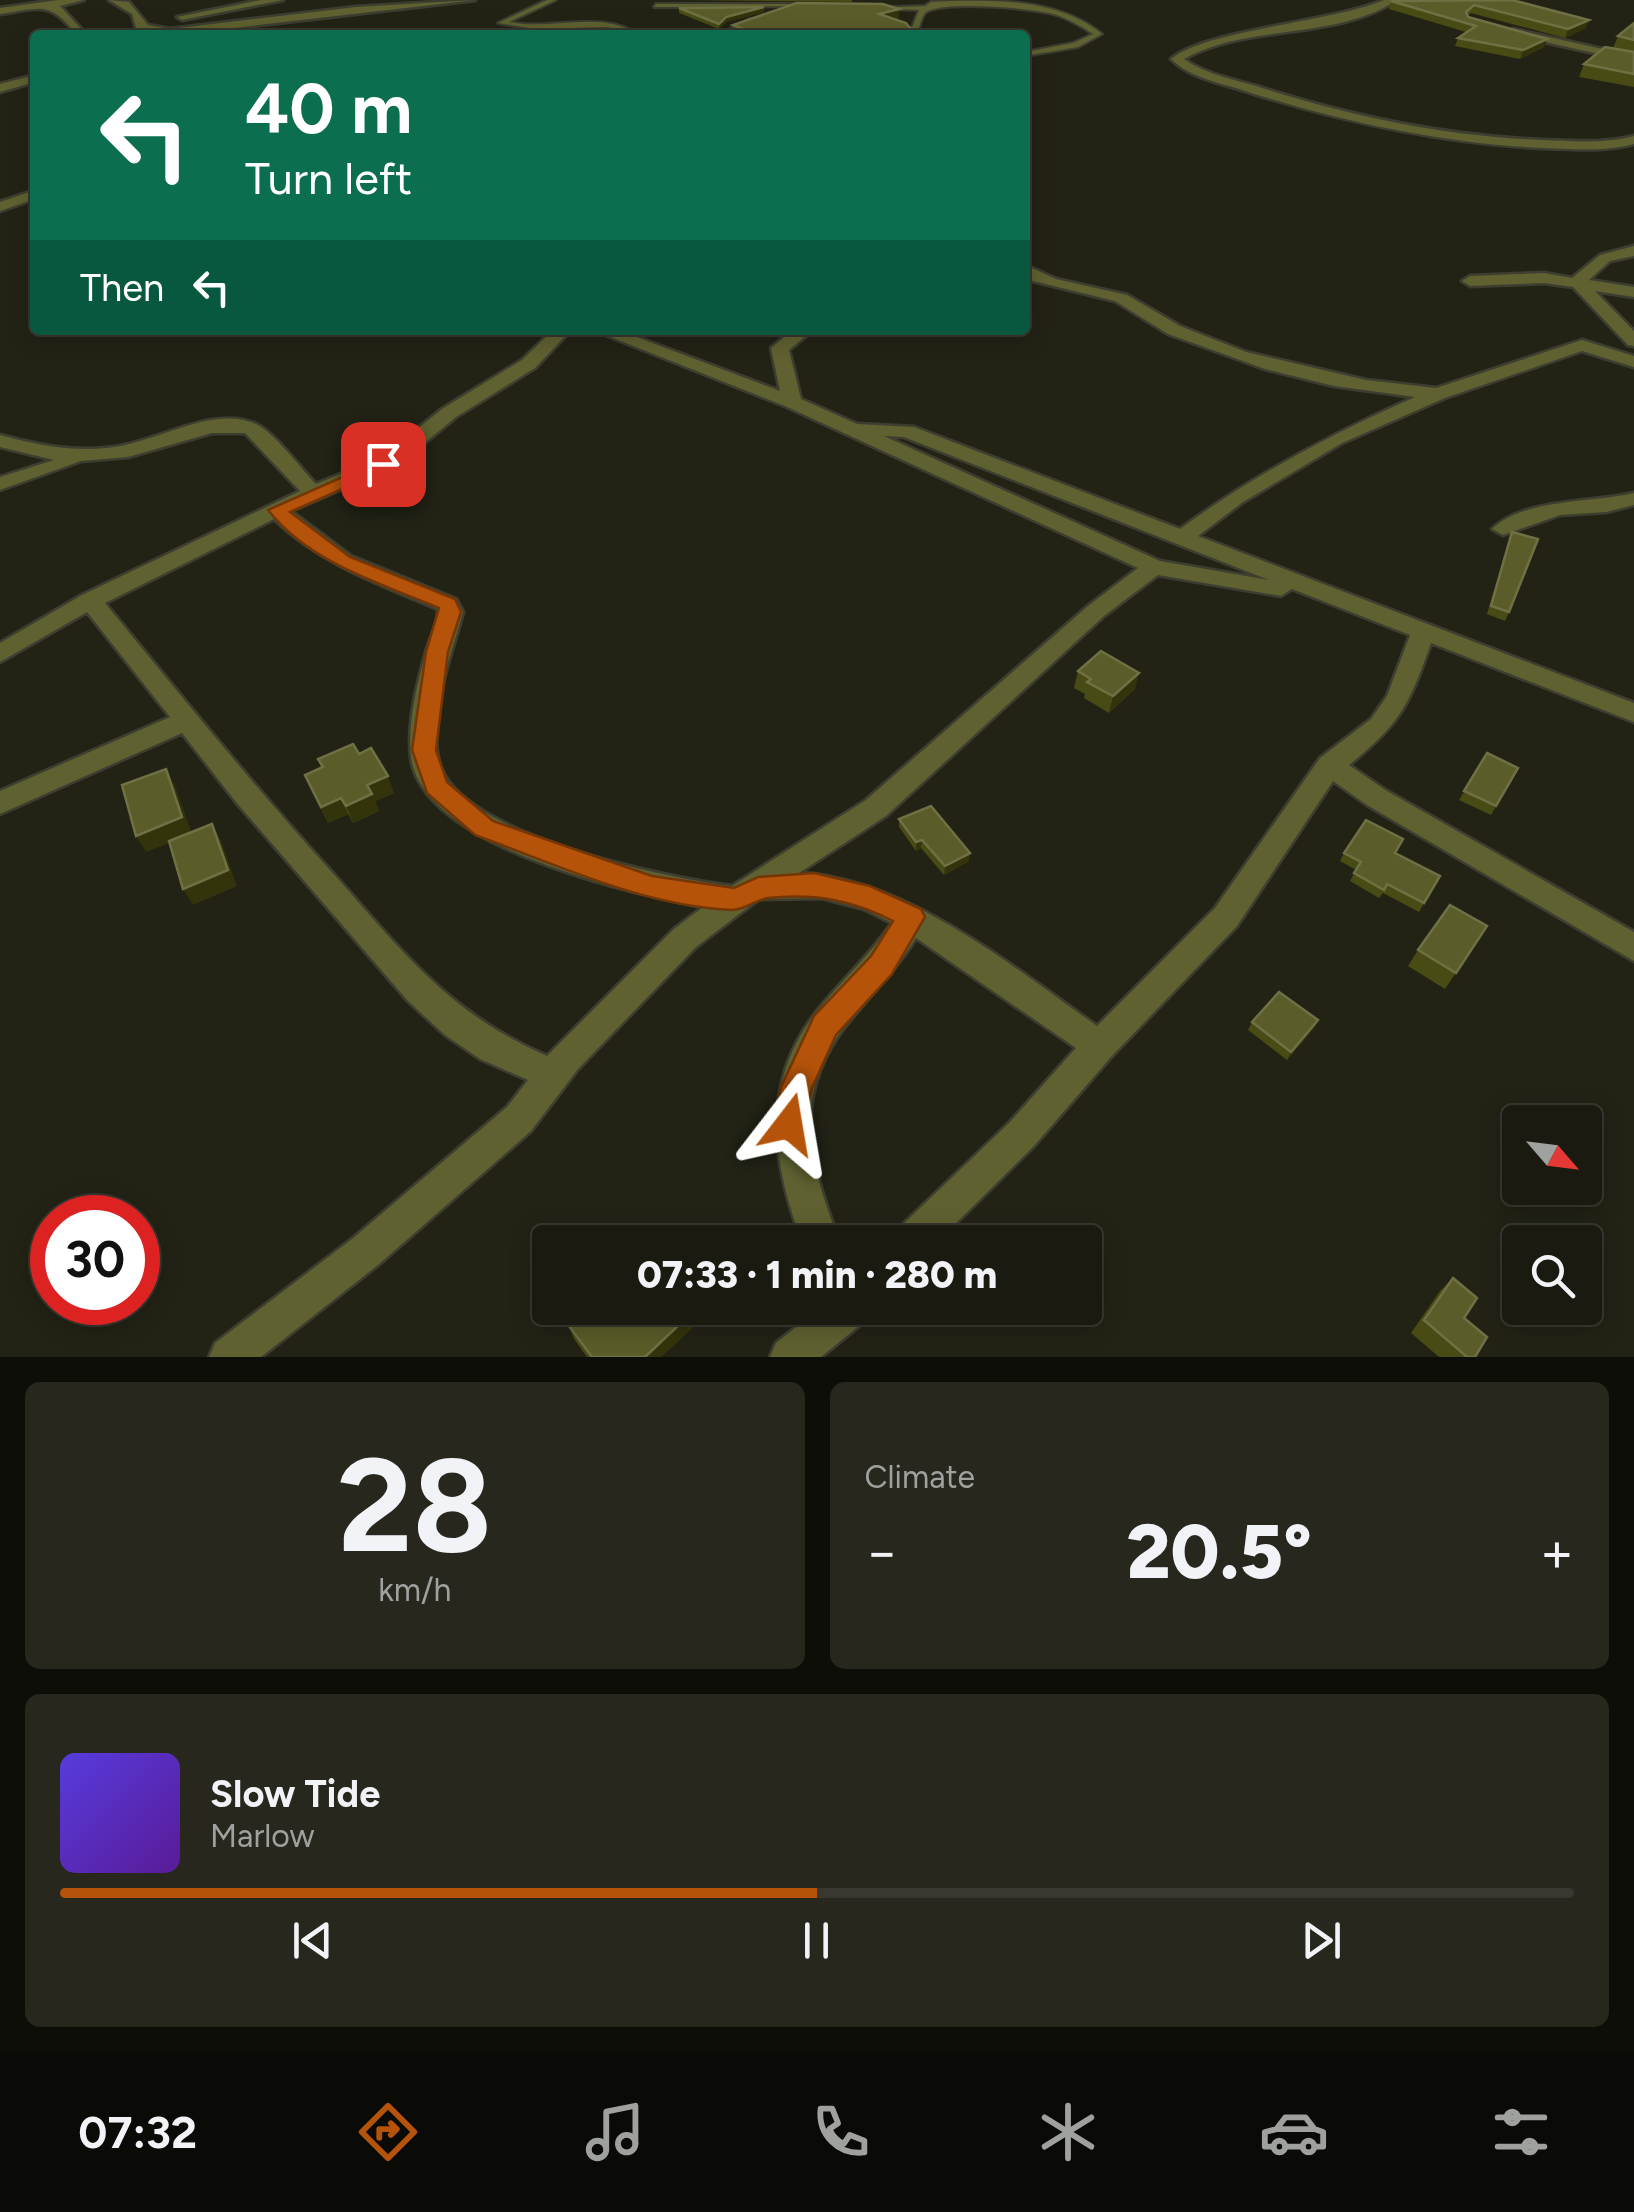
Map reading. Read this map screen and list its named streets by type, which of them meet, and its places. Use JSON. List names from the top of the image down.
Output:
{
  "north": "bottom right",
  "page": {
    "turn": ["40 m", "Turn left"],
    "then": "Then",
    "limit": "30",
    "trip": "07:33 · 1 min · 280 m",
    "tile": [
      ["28", "km/h"],
      "Climate"
    ],
    "heat": ["−", "20.5°", "+"],
    "song": ["Slow Tide", "Marlow"],
    "tabs": "07:32"
  }
}
